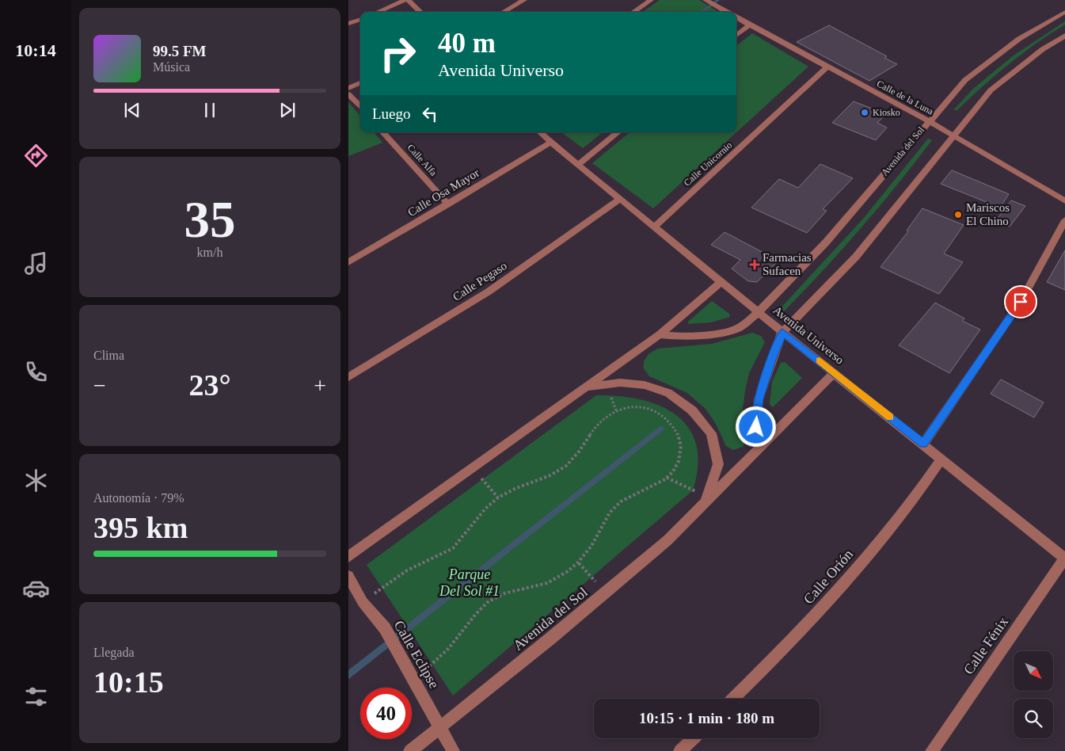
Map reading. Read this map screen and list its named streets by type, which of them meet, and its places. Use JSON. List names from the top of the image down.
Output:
{
  "streets": {
    "street": [
      "Calle de la Luna",
      "Avenida del Sol",
      "Calle Alfa",
      "Calle Unicornio",
      "Calle Osa Mayor",
      "Calle Pegaso",
      "Avenida Universo",
      "Calle Orión",
      "Calle Fénix",
      "Calle Eclipse"
    ]
  },
  "crossings": [
    ["Calle de la Luna", "Avenida del Sol"],
    ["Calle de la Luna", "Calle Unicornio"],
    ["Avenida del Sol", "Avenida Universo"],
    ["Avenida del Sol", "Calle Eclipse"],
    ["Calle Alfa", "Calle Osa Mayor"],
    ["Calle Unicornio", "Avenida Universo"],
    ["Calle Osa Mayor", "Avenida Universo"],
    ["Calle Pegaso", "Avenida Universo"],
    ["Avenida Universo", "Calle Orión"],
    ["Avenida Universo", "Calle Fénix"]
  ],
  "parks": ["Parque Del Sol #1"],
  "places": {
    "other": ["Kiosko", "Mariscos El Chino"],
    "health": ["Farmacias Sufacen"]
  },
  "north": "bottom right",
  "page": {
    "tabs": "10:14",
    "turn": ["40 m", "Avenida Universo"],
    "song": ["99.5 FM", "Música"],
    "then": "Luego",
    "tile": [
      ["35", "km/h"],
      "Clima",
      ["Autonomía · 79%", "395 km"],
      ["Llegada", "10:15"]
    ],
    "heat": ["−", "23°", "+"],
    "limit": "40",
    "trip": "10:15 · 1 min · 180 m"
  }
}
